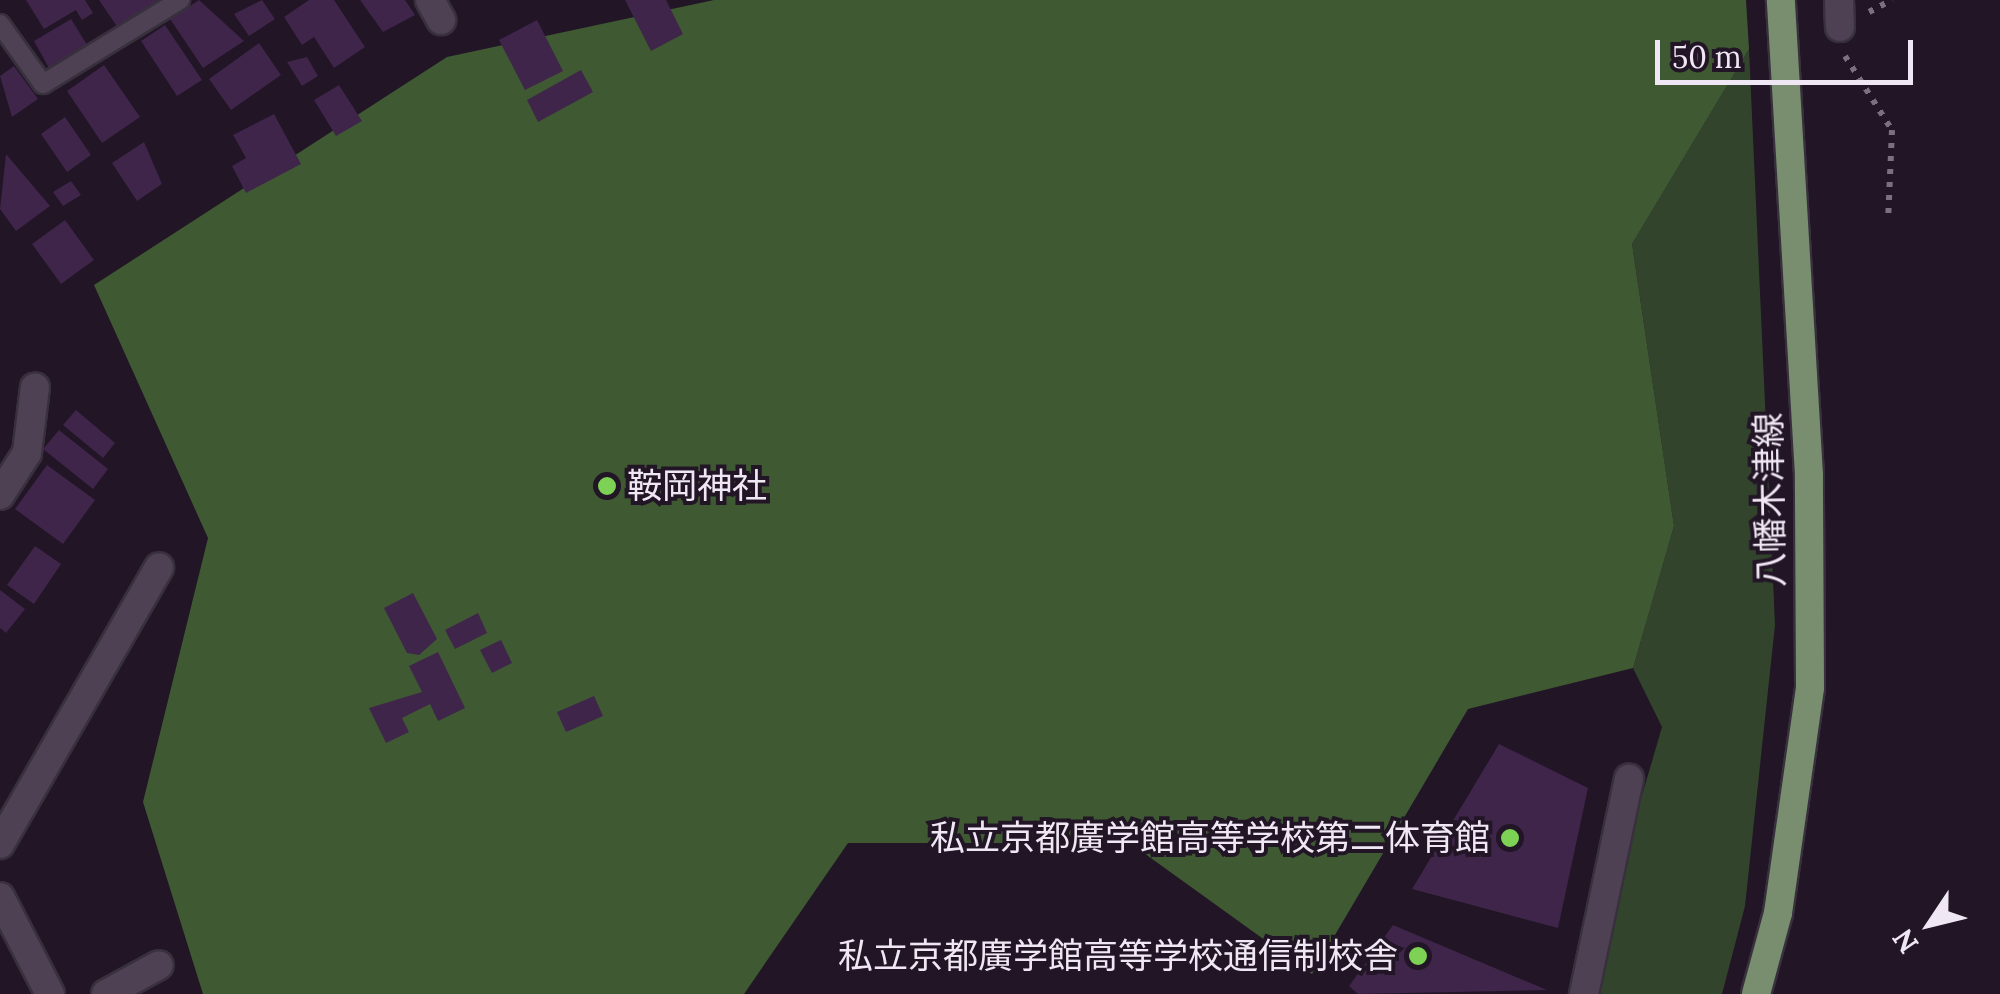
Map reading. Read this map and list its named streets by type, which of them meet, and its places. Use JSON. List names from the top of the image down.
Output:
{
  "streets": {
    "main road": ["八幡木津線"]
  },
  "places": ["鞍岡神社", "私立京都廣学館高等学校第二体育館", "私立京都廣学館高等学校通信制校舎"],
  "scale_bar": "50 m",
  "north": "bottom left"
}
